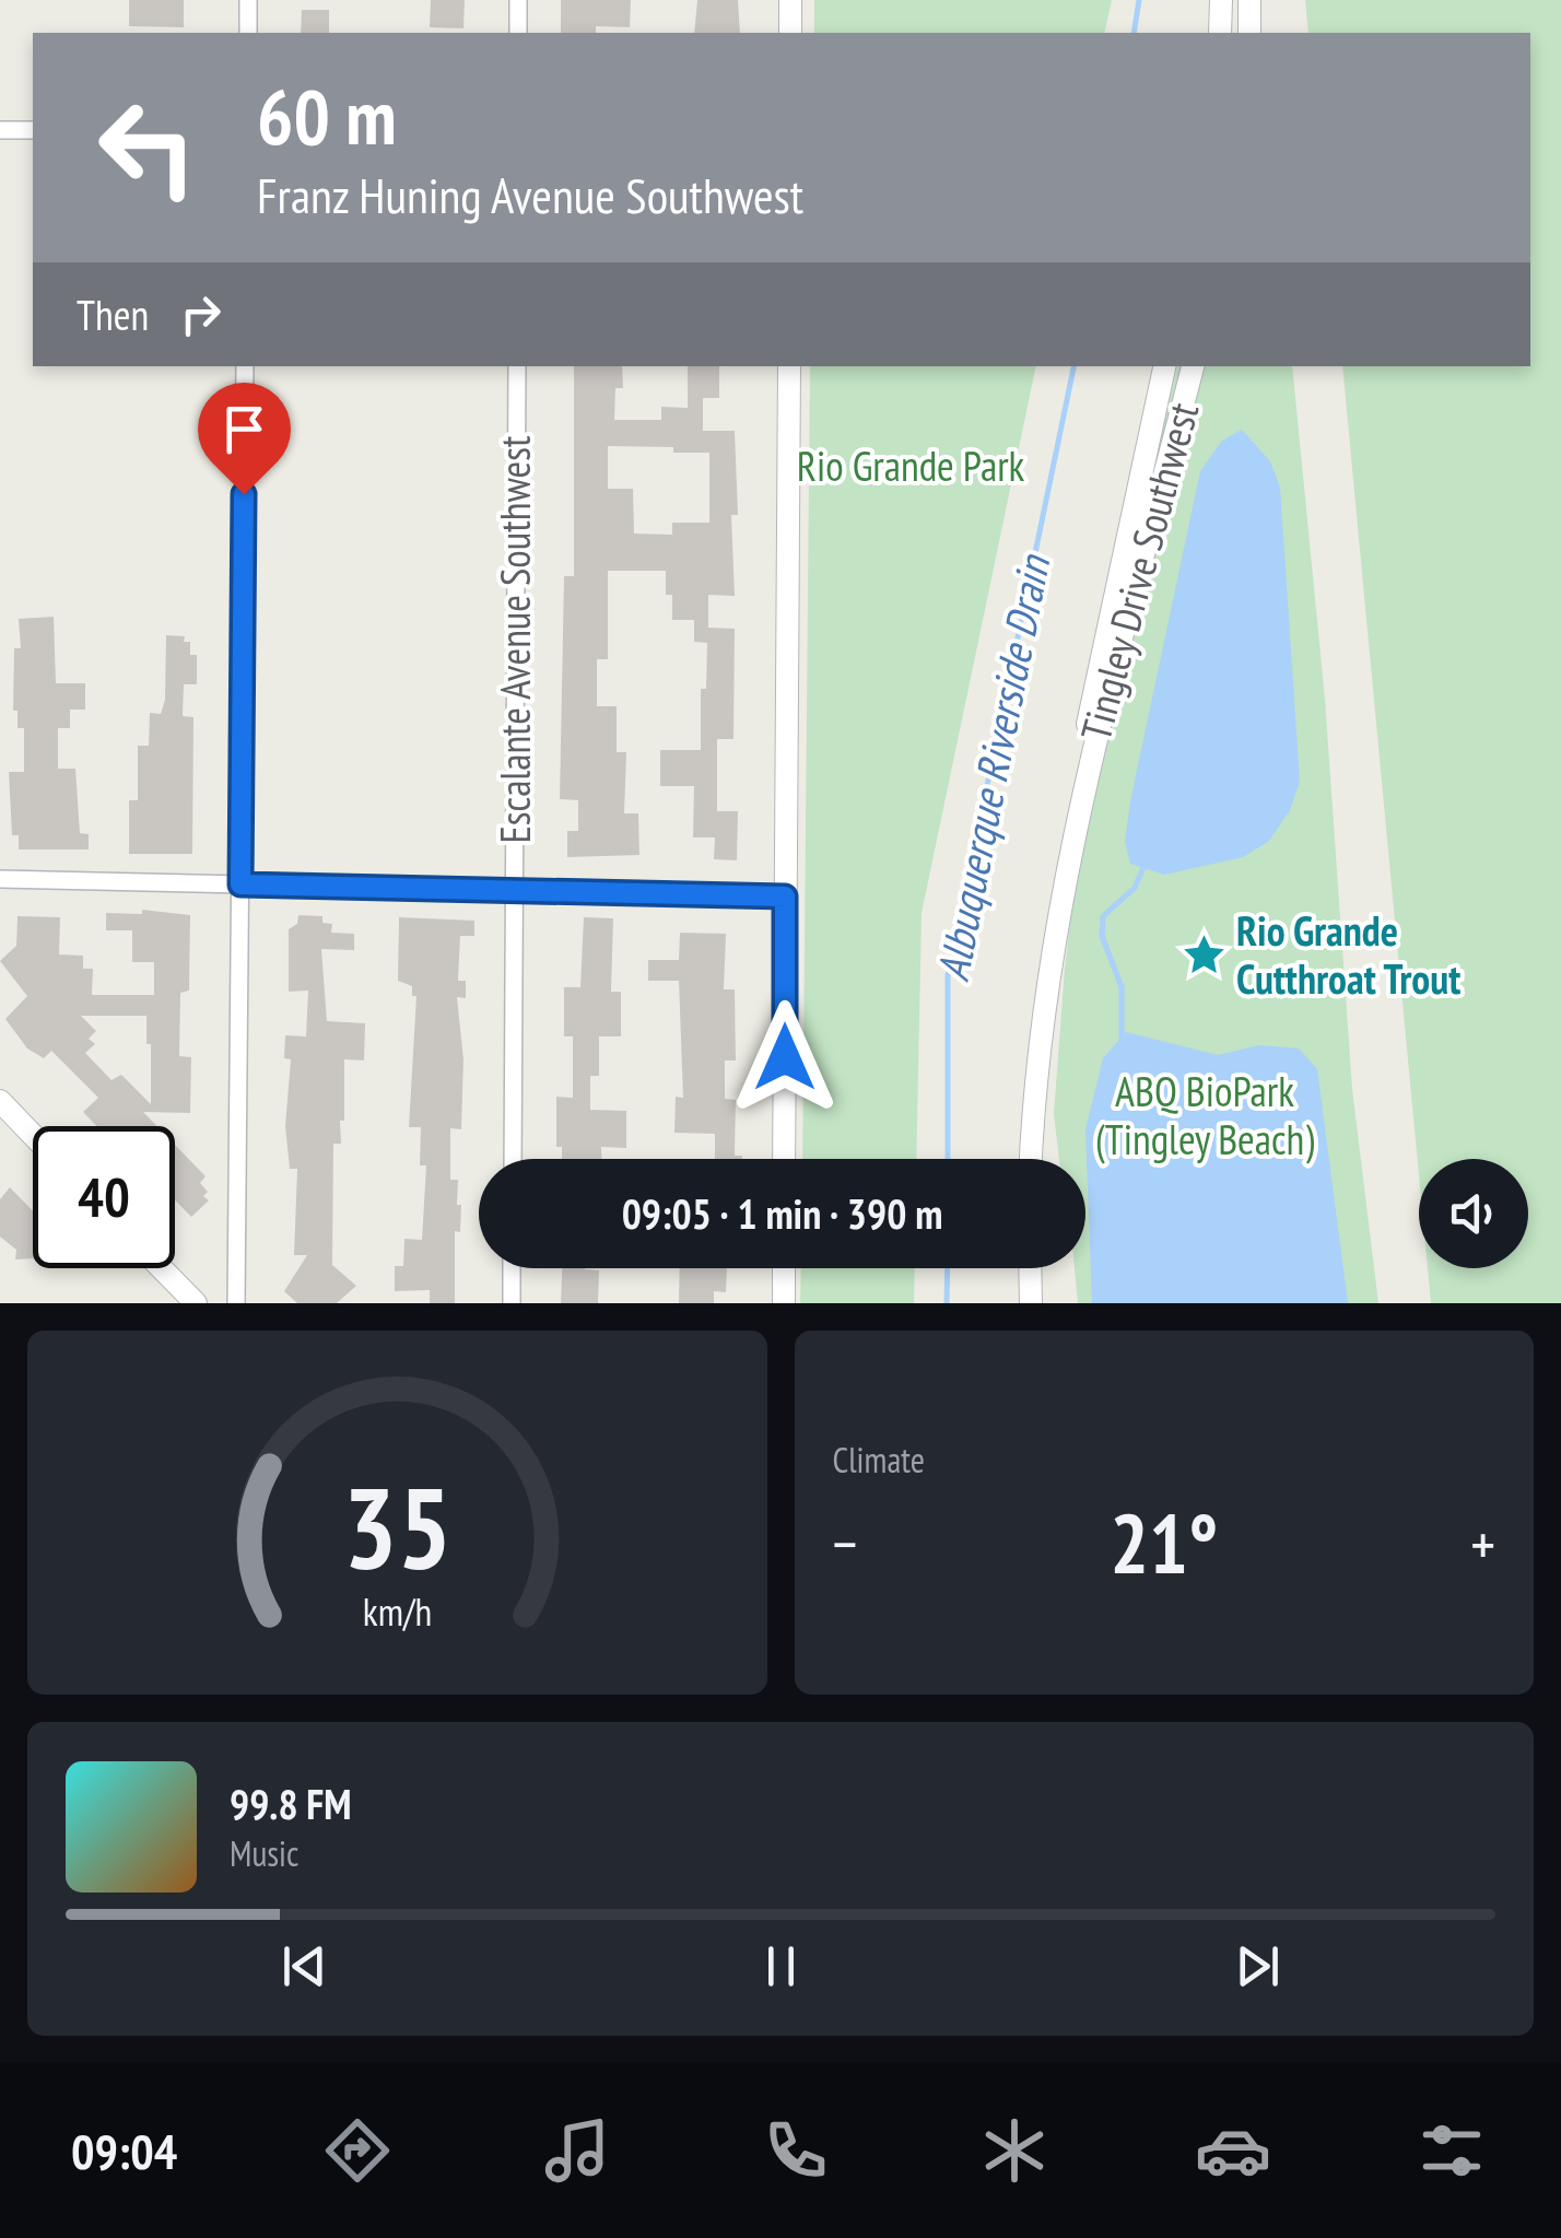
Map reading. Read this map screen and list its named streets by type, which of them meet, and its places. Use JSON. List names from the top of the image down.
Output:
{
  "streets": {
    "street": ["Tingley Drive Southwest", "Escalante Avenue Southwest"]
  },
  "water": ["Albuquerque Riverside Drain"],
  "parks": ["Rio Grande Park", "ABQ BioPark (Tingley Beach)"],
  "places": {
    "place": ["Rio Grande Cutthroat Trout"]
  },
  "page": {
    "turn": ["60 m", "Franz Huning Avenue Southwest"],
    "then": "Then",
    "limit": "40",
    "trip": "09:05 · 1 min · 390 m",
    "tile": "Climate",
    "heat": ["−", "21°", "+"],
    "song": ["99.8 FM", "Music"],
    "tabs": "09:04",
    "gauge": ["35", "km/h"]
  }
}
